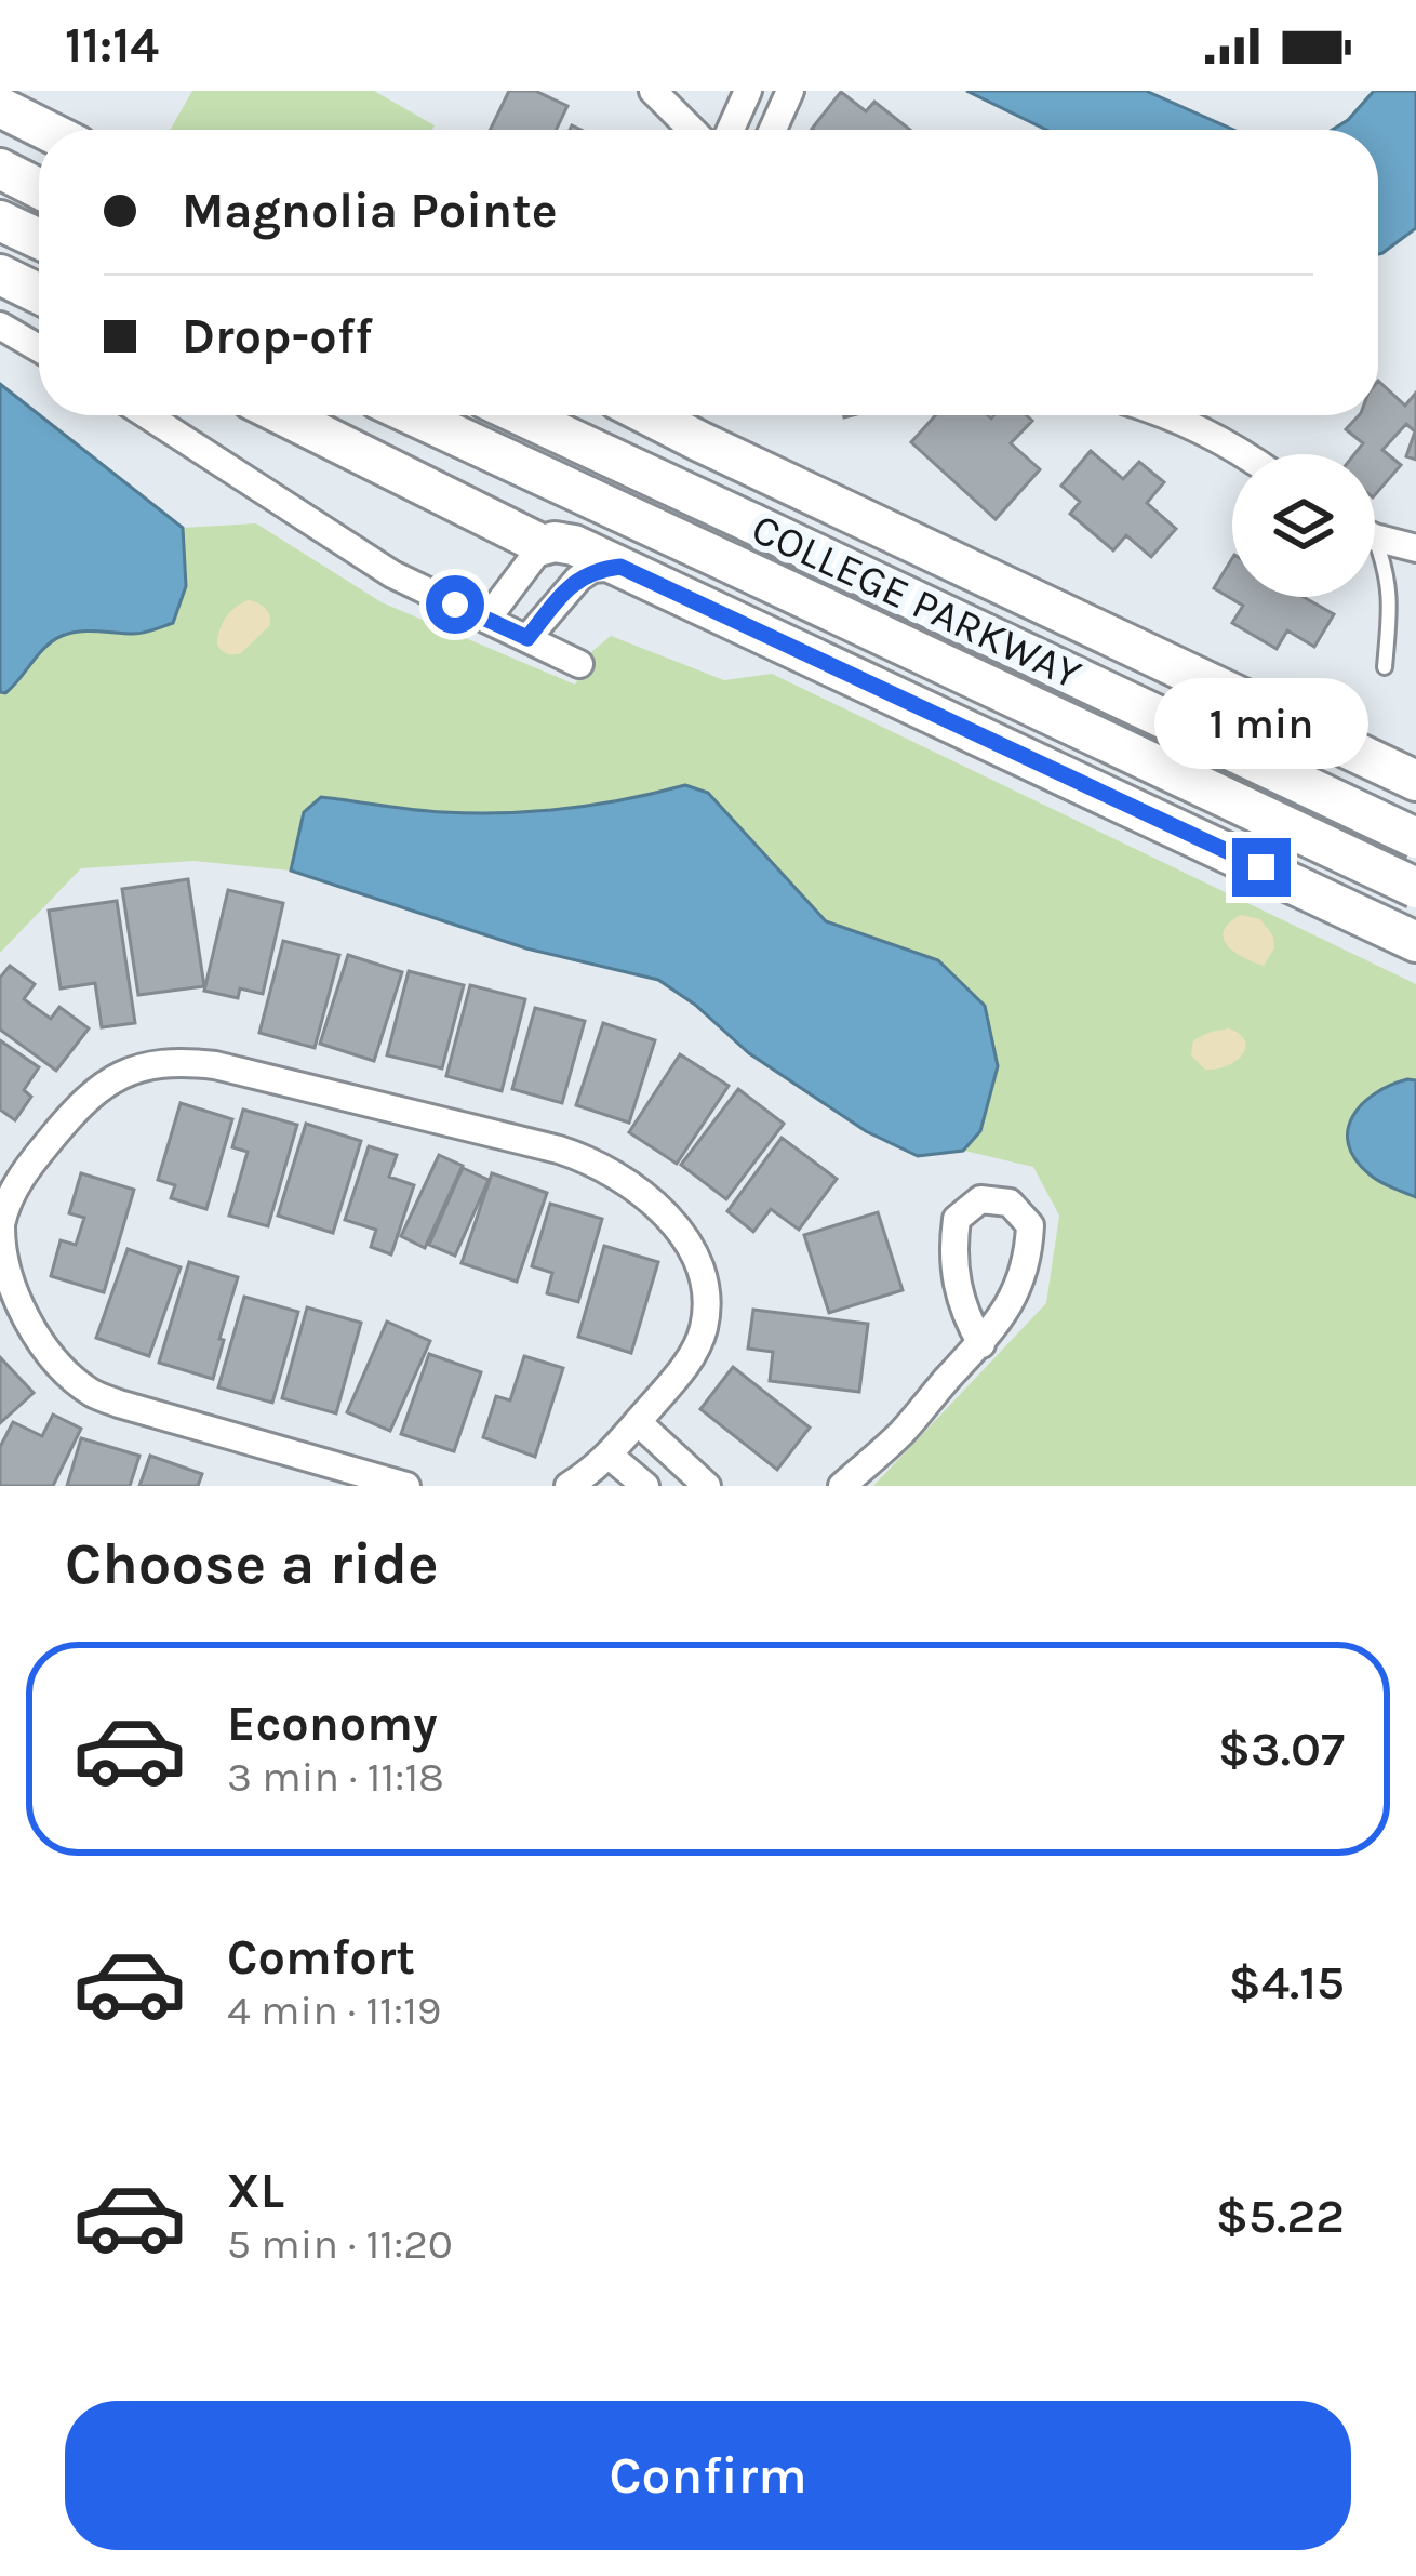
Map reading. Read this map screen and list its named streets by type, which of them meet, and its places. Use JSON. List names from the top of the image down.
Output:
{
  "streets": {
    "main road": ["COLLEGE PARKWAY"]
  },
  "page": {
    "status": "11:14",
    "banner": ["Magnolia Pointe", "Drop-off"],
    "bubble": "1 min",
    "heading": "Choose a ride",
    "list": [
      {
        "name": "Economy",
        "note": "3 min · 11:18",
        "value": "$3.07"
      },
      {
        "name": "Comfort",
        "note": "4 min · 11:19",
        "value": "$4.15"
      },
      {
        "name": "XL",
        "note": "5 min · 11:20",
        "value": "$5.22"
      }
    ],
    "buttons": "Confirm"
  }
}
